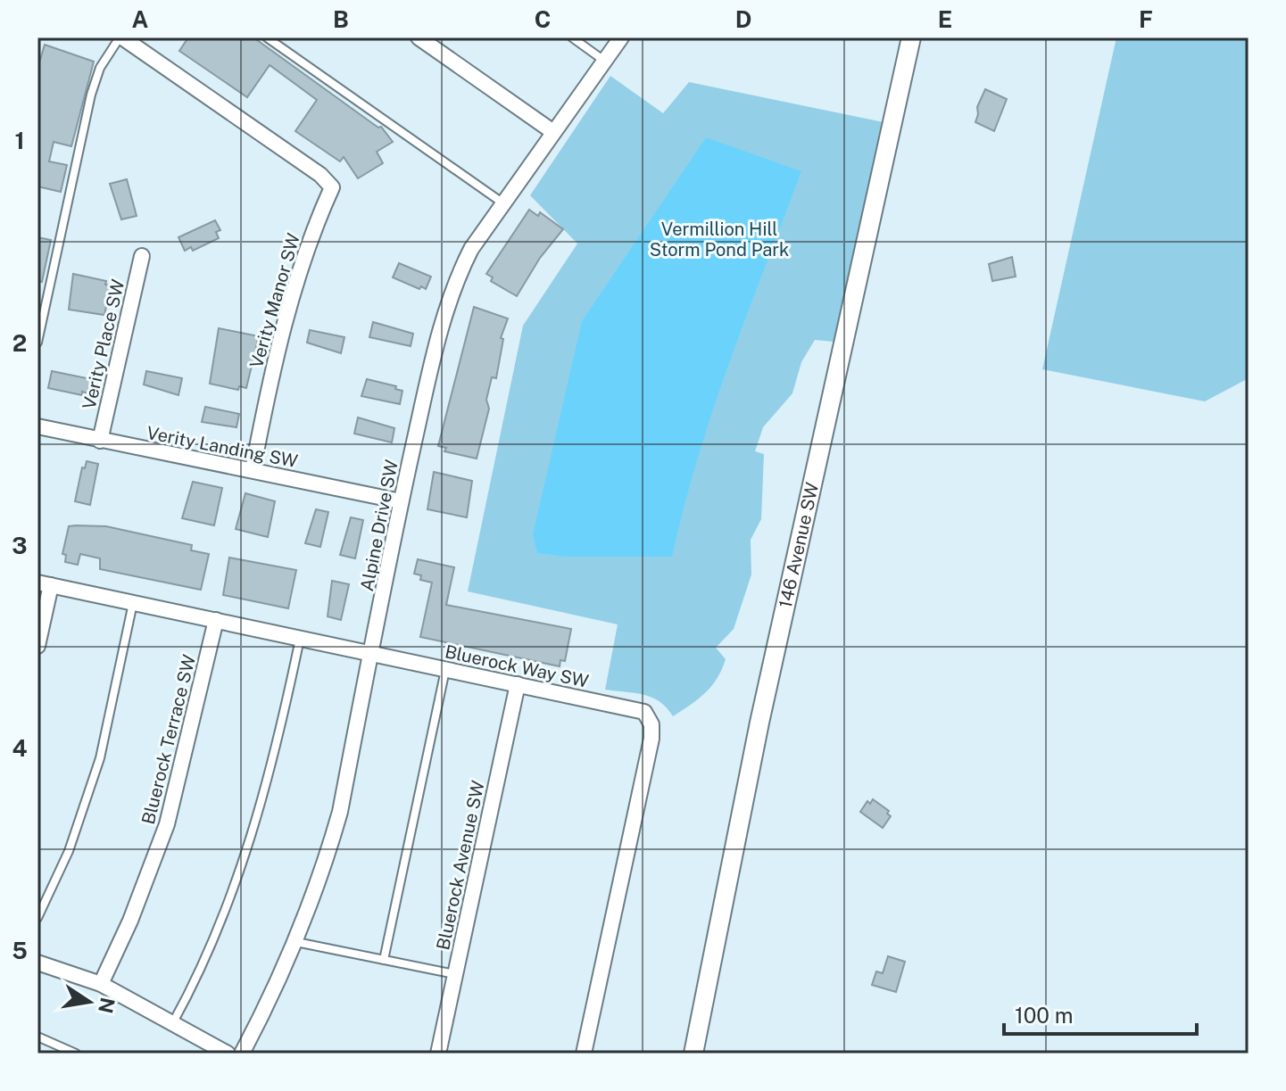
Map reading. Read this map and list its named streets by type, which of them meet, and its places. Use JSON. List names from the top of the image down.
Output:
{
  "streets": {
    "street": [
      "Verity Manor SW",
      "Verity Place SW",
      "Verity Landing SW",
      "Alpine Drive SW",
      "146 Avenue SW",
      "Bluerock Way SW",
      "Bluerock Terrace SW",
      "Bluerock Avenue SW"
    ]
  },
  "crossings": [
    ["Verity Manor SW", "Verity Landing SW"],
    ["Verity Place SW", "Verity Landing SW"],
    ["Verity Landing SW", "Alpine Drive SW"],
    ["Alpine Drive SW", "Bluerock Way SW"],
    ["Bluerock Way SW", "Bluerock Terrace SW"],
    ["Bluerock Way SW", "Bluerock Avenue SW"]
  ],
  "parks": ["Vermillion Hill Storm Pond Park"],
  "scale_bar": "100 m",
  "north": "right",
  "grid": {
    "columns": [
      "A",
      "B",
      "C",
      "D",
      "E",
      "F"
    ],
    "rows": [
      "1",
      "2",
      "3",
      "4",
      "5"
    ]
  }
}
